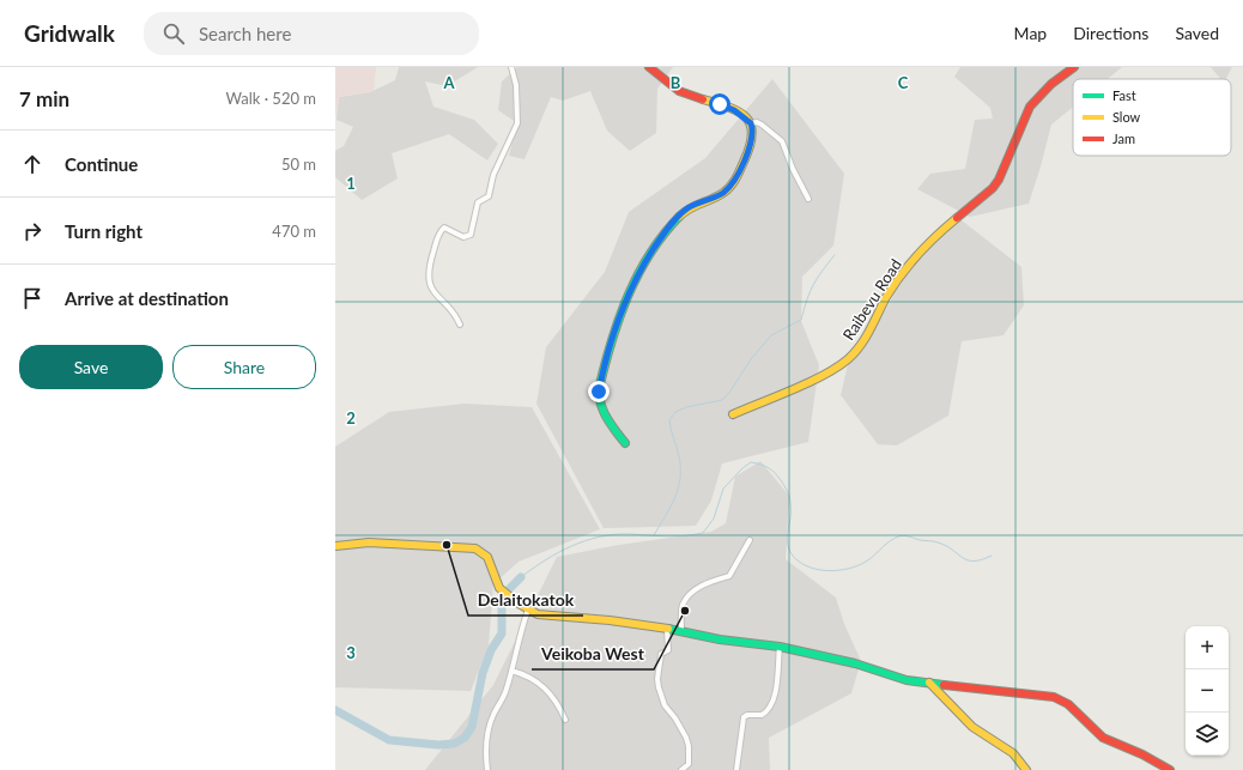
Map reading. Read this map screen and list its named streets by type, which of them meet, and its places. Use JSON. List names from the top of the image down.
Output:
{
  "streets": {
    "street": ["Raibevu Road"]
  },
  "places": ["Delaitokatok", "Veikoba West"],
  "legend": ["Fast", "Slow", "Jam"],
  "page": {
    "header": "Gridwalk",
    "search": "Search here",
    "nav": ["Map", "Directions", "Saved"],
    "heading": ["7 min", "Walk · 520 m"],
    "list": [
      ["Continue", "50 m"],
      ["Turn right", "470 m"],
      "Arrive at destination"
    ],
    "buttons": ["Save", "Share"],
    "map_buttons": ["+", "−"]
  },
  "grid": {
    "columns": ["A", "B", "C"],
    "rows": ["1", "2", "3"]
  }
}
